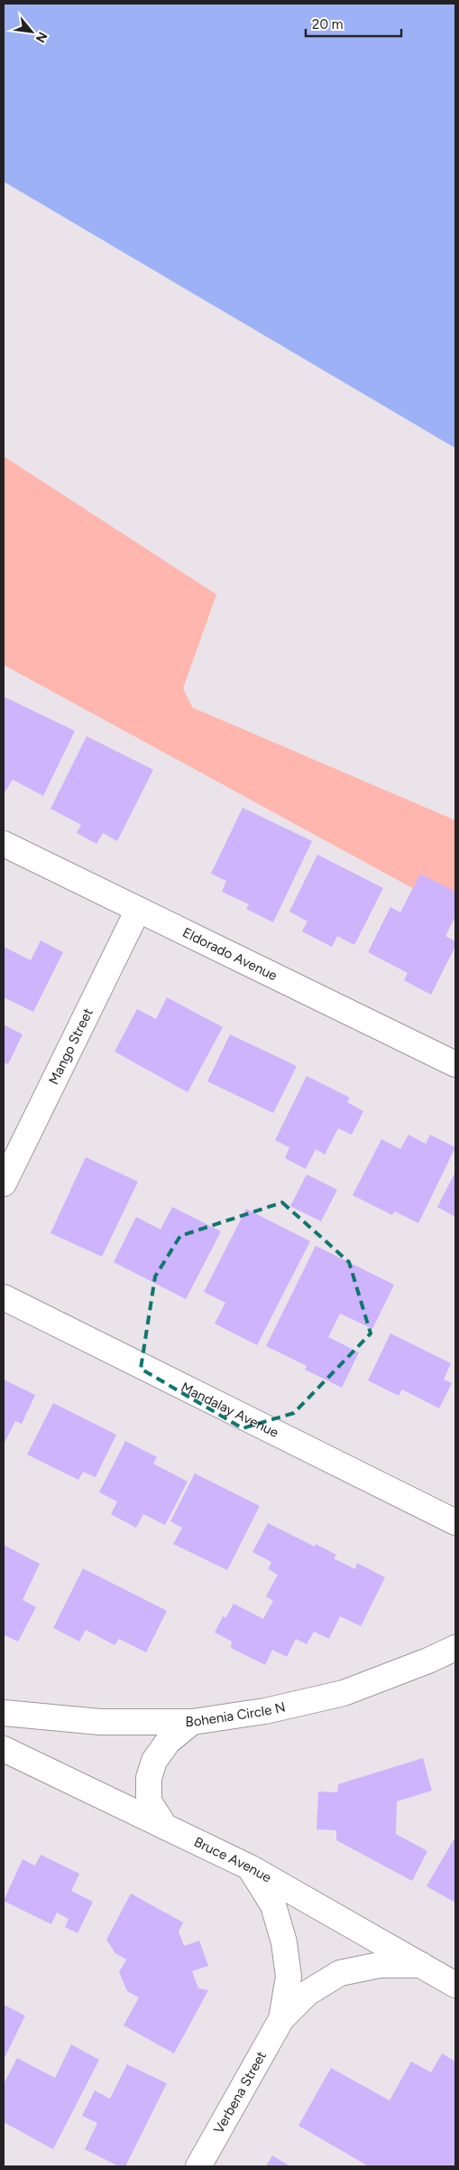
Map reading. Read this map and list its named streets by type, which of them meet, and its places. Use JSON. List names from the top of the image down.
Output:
{
  "streets": {
    "street": [
      "Eldorado Avenue",
      "Mango Street",
      "Mandalay Avenue",
      "Bohenia Circle N",
      "Bruce Avenue",
      "Verbena Street"
    ]
  },
  "crossings": [
    ["Eldorado Avenue", "Mango Street"],
    ["Bruce Avenue", "Verbena Street"]
  ],
  "scale_bar": "20 m",
  "north": "bottom right"
}
